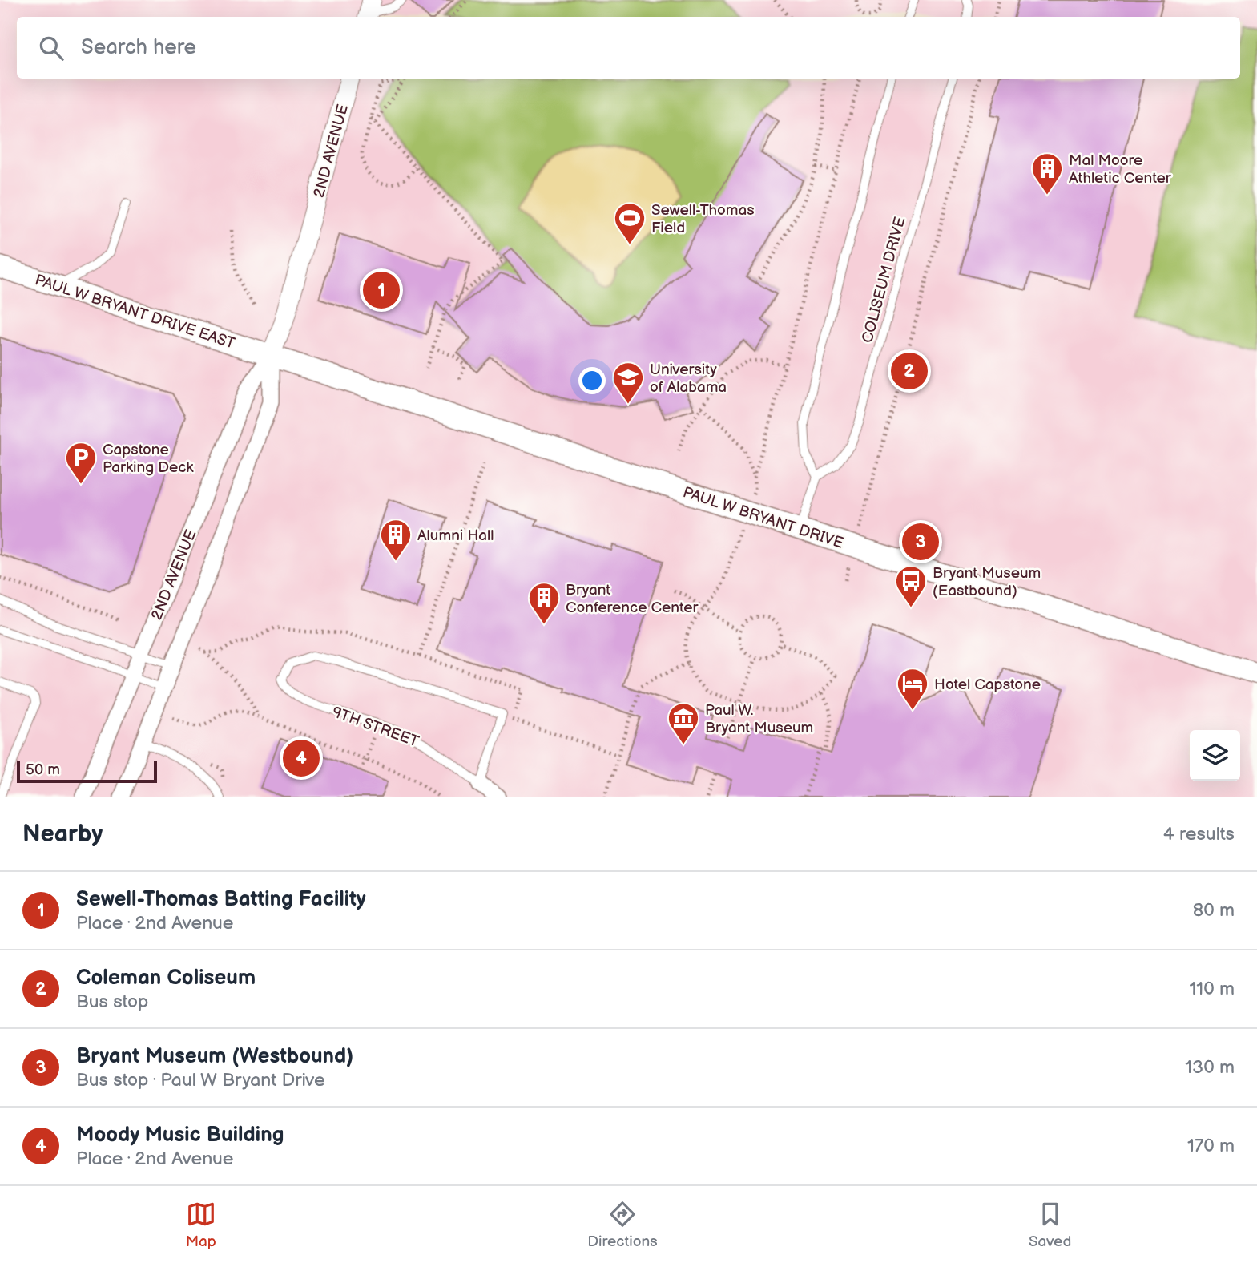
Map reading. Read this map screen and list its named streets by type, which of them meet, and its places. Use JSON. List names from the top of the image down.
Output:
{
  "streets": {
    "main road": ["PAUL W BRYANT DRIVE EAST", "PAUL W BRYANT DRIVE"],
    "street": ["2ND AVENUE", "9TH STREET"],
    "lane": ["COLISEUM DRIVE"]
  },
  "crossings": [
    ["2ND AVENUE", "PAUL W BRYANT DRIVE EAST"],
    ["2ND AVENUE", "PAUL W BRYANT DRIVE"],
    ["PAUL W BRYANT DRIVE EAST", "PAUL W BRYANT DRIVE"]
  ],
  "places": {
    "building": ["Mal Moore Athletic Center", "Alumni Hall", "Bryant Conference Center"],
    "sports": ["Sewell-Thomas Field"],
    "school or university": ["University of Alabama"],
    "parking": ["Capstone Parking Deck"],
    "bus stop": ["Bryant Museum (Eastbound)"],
    "hotel": ["Hotel Capstone"],
    "museum": ["Paul W. Bryant Museum"]
  },
  "scale_bar": "50 m",
  "page": {
    "search": "Search here",
    "pins": [
      "1",
      "2",
      "3",
      "4"
    ],
    "scale": "50 m",
    "heading": ["Nearby", "4 results"],
    "list": [
      {
        "mark": "1",
        "name": "Sewell-Thomas Batting Facility",
        "note": "Place · 2nd Avenue",
        "value": "80 m"
      },
      {
        "mark": "2",
        "name": "Coleman Coliseum",
        "note": "Bus stop",
        "value": "110 m"
      },
      {
        "mark": "3",
        "name": "Bryant Museum (Westbound)",
        "note": "Bus stop · Paul W Bryant Drive",
        "value": "130 m"
      },
      {
        "mark": "4",
        "name": "Moody Music Building",
        "note": "Place · 2nd Avenue",
        "value": "170 m"
      }
    ],
    "nav": ["Map", "Directions", "Saved"]
  }
}
